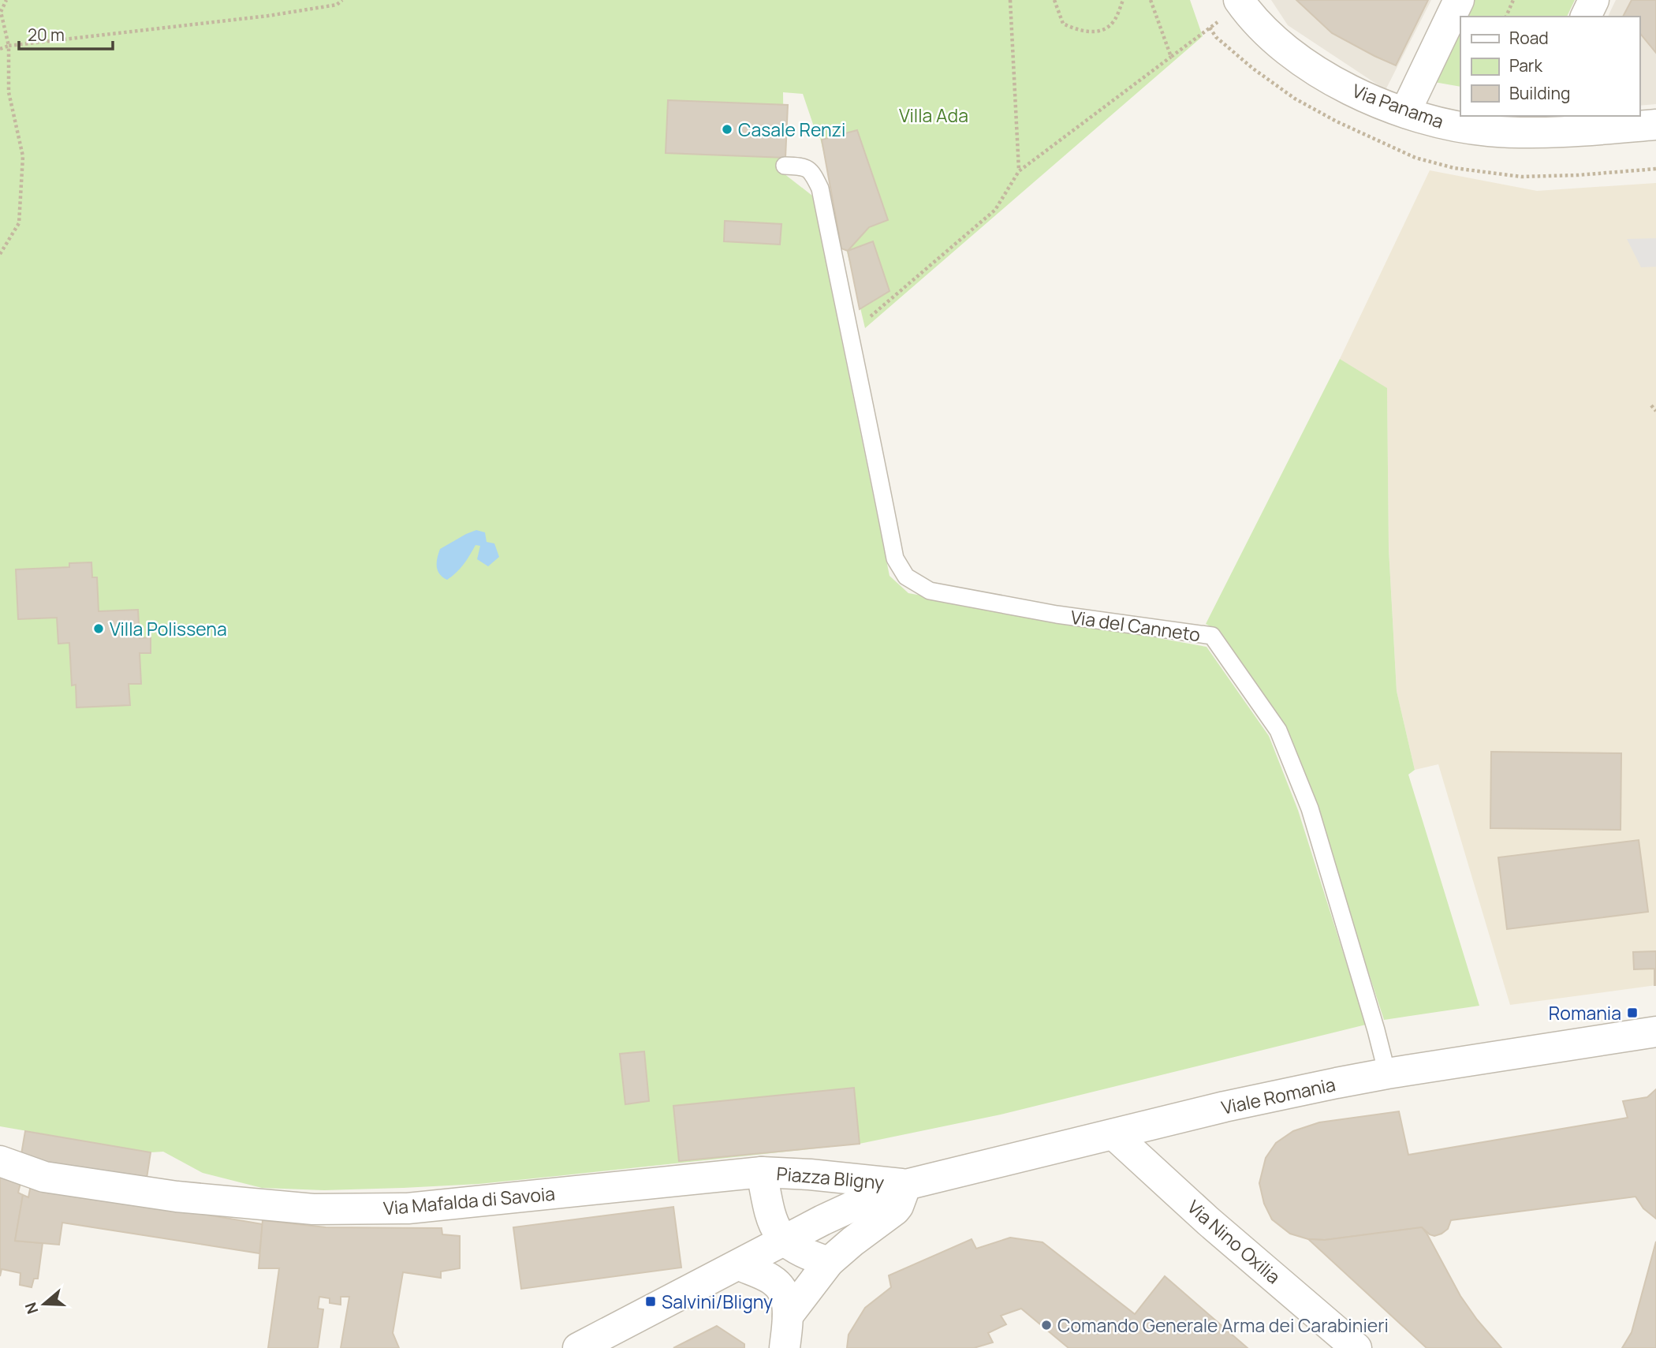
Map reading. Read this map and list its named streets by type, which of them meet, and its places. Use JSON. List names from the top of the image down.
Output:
{
  "streets": {
    "street": [
      "Via Panama",
      "Viale Romania",
      "Piazza Bligny",
      "Via Mafalda di Savoia",
      "Via Nino Oxilia"
    ],
    "lane": ["Via del Canneto"]
  },
  "crossings": [
    ["Via del Canneto", "Viale Romania"],
    ["Viale Romania", "Piazza Bligny"],
    ["Viale Romania", "Via Nino Oxilia"],
    ["Piazza Bligny", "Via Mafalda di Savoia"]
  ],
  "parks": ["Villa Ada"],
  "places": {
    "other": ["Casale Renzi", "Villa Polissena", "Comando Generale Arma dei Carabinieri"],
    "transit": ["Romania", "Salvini/Bligny"]
  },
  "legend": ["Road", "Park", "Building"],
  "scale_bar": "20 m",
  "north": "left"
}
